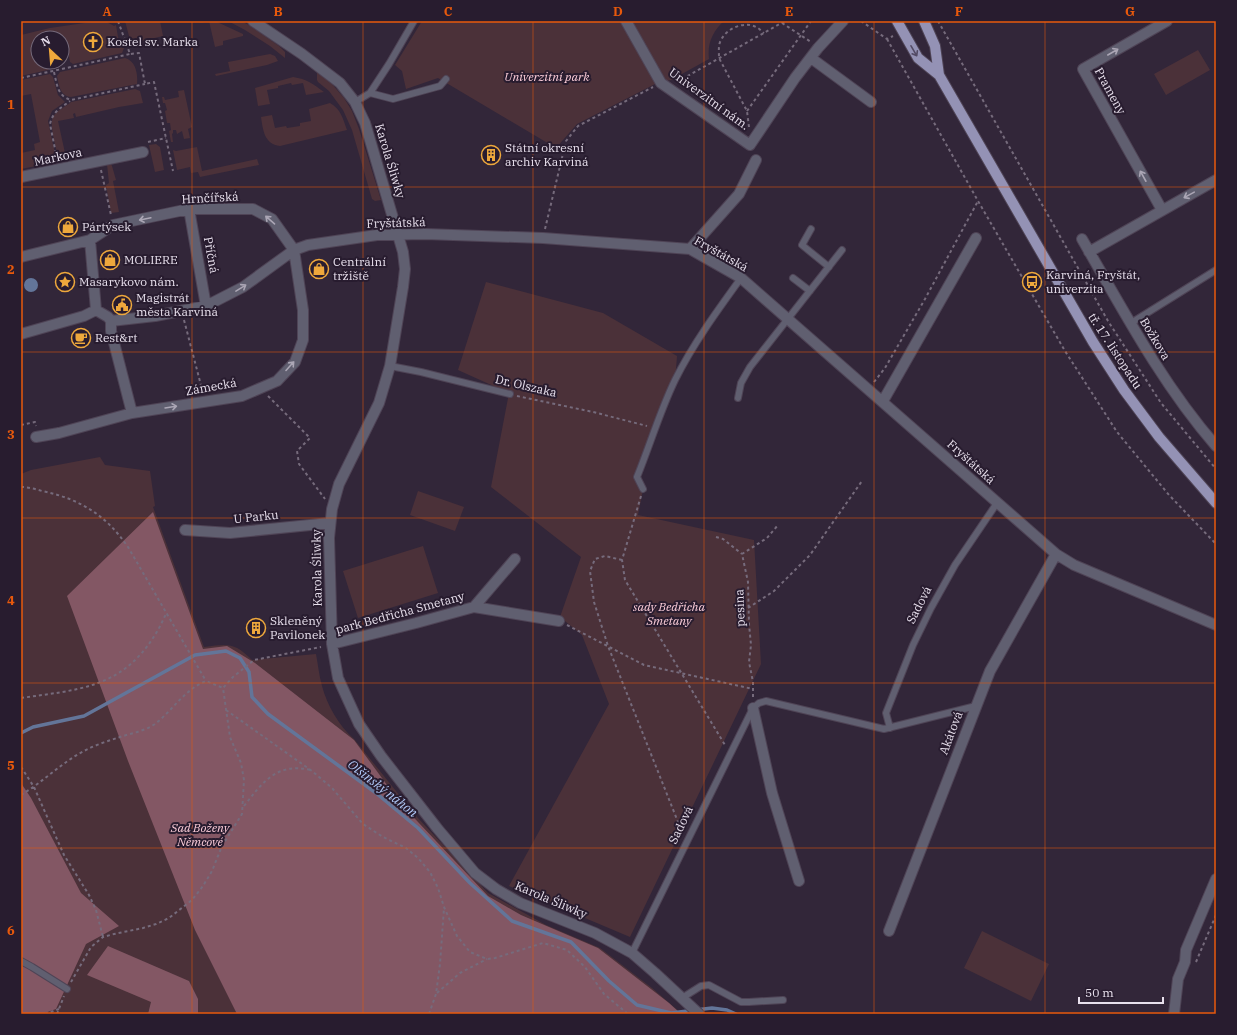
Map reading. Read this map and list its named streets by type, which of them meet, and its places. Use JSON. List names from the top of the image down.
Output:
{
  "streets": {
    "main road": ["tř. 17. listopadu"],
    "street": [
      "Prameny",
      "Univerzitní nám.",
      "Markova",
      "Karola Śliwky",
      "Hrnčířská",
      "Fryštátská",
      "Příčná",
      "Božkova",
      "Zámecká",
      "U Parku",
      "park Bedřicha Smetany",
      "Akátová"
    ],
    "lane": ["Dr. Olszaka", "Sadová"],
    "path": ["pesina"]
  },
  "crossings": [
    ["Markova", "Hrnčířská"],
    ["Karola Śliwky", "Fryštátská"],
    ["Karola Śliwky", "Dr. Olszaka"],
    ["Karola Śliwky", "U Parku"],
    ["Karola Śliwky", "Sadová"],
    ["Karola Śliwky", "park Bedřicha Smetany"],
    ["Hrnčířská", "Fryštátská"],
    ["Hrnčířská", "Příčná"],
    ["Hrnčířská", "Zámecká"],
    ["Fryštátská", "Příčná"],
    ["Fryštátská", "Zámecká"],
    ["Fryštátská", "Sadová"],
    ["Fryštátská", "Akátová"],
    ["Sadová", "pesina"]
  ],
  "one_way": ["Hrnčířská"],
  "water": ["Olšinský náhon"],
  "parks": ["Univerzitní park", "sady Bedřicha Smetany", "Sad Boženy Němcové"],
  "places": {
    "church": ["Kostel sv. Marka"],
    "building": ["Státní okresní archiv Karviná", "Skleněný Pavilonek"],
    "shop": ["Pártýsek", "MOLIERE", "Centrální tržiště"],
    "place": ["Masarykovo nám."],
    "bus stop": ["Karviná, Fryštát, univerzita"],
    "public building": ["Magistrát města Karviná"],
    "cafe": ["Rest&rt"]
  },
  "scale_bar": "50 m",
  "north": "top left",
  "grid": {
    "columns": [
      "A",
      "B",
      "C",
      "D",
      "E",
      "F",
      "G"
    ],
    "rows": [
      "1",
      "2",
      "3",
      "4",
      "5",
      "6"
    ]
  }
}
